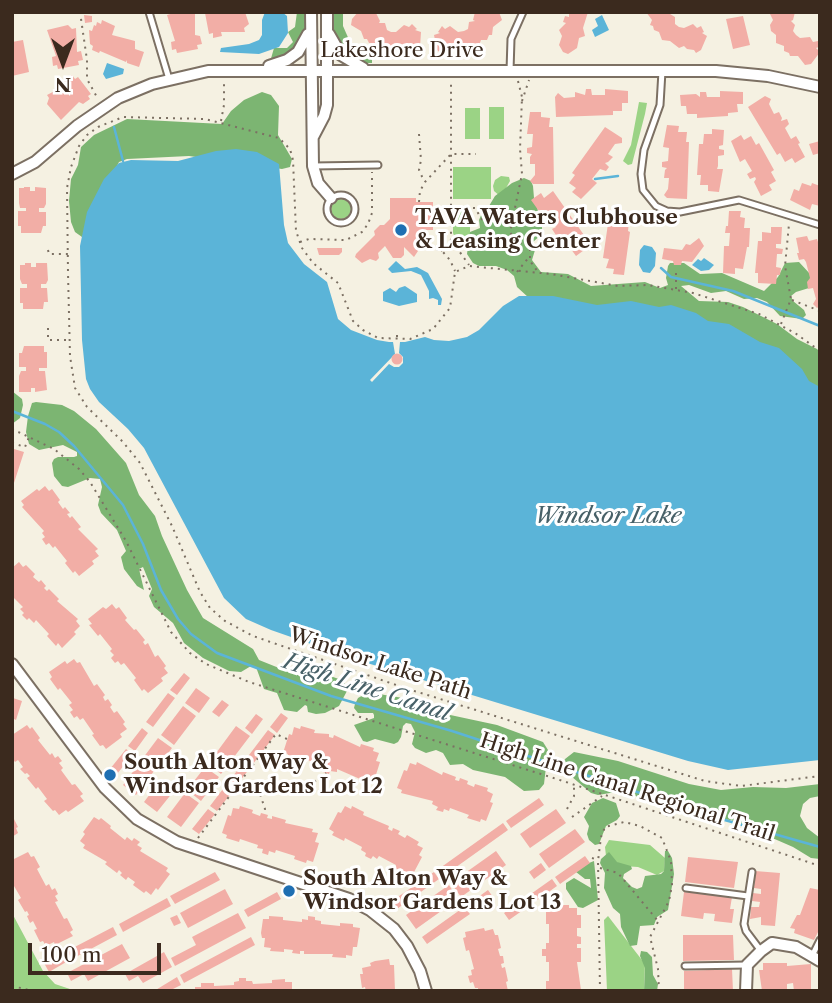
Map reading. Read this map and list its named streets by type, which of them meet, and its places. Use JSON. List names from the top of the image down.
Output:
{
  "streets": {
    "street": ["Lakeshore Drive"],
    "path": ["Windsor Lake Path", "High Line Canal Regional Trail"]
  },
  "water": ["Windsor Lake", "High Line Canal"],
  "places": ["TAVA Waters Clubhouse & Leasing Center", "South Alton Way & Windsor Gardens Lot 12", "South Alton Way & Windsor Gardens Lot 13"],
  "scale_bar": "100 m",
  "north": "bottom"
}
